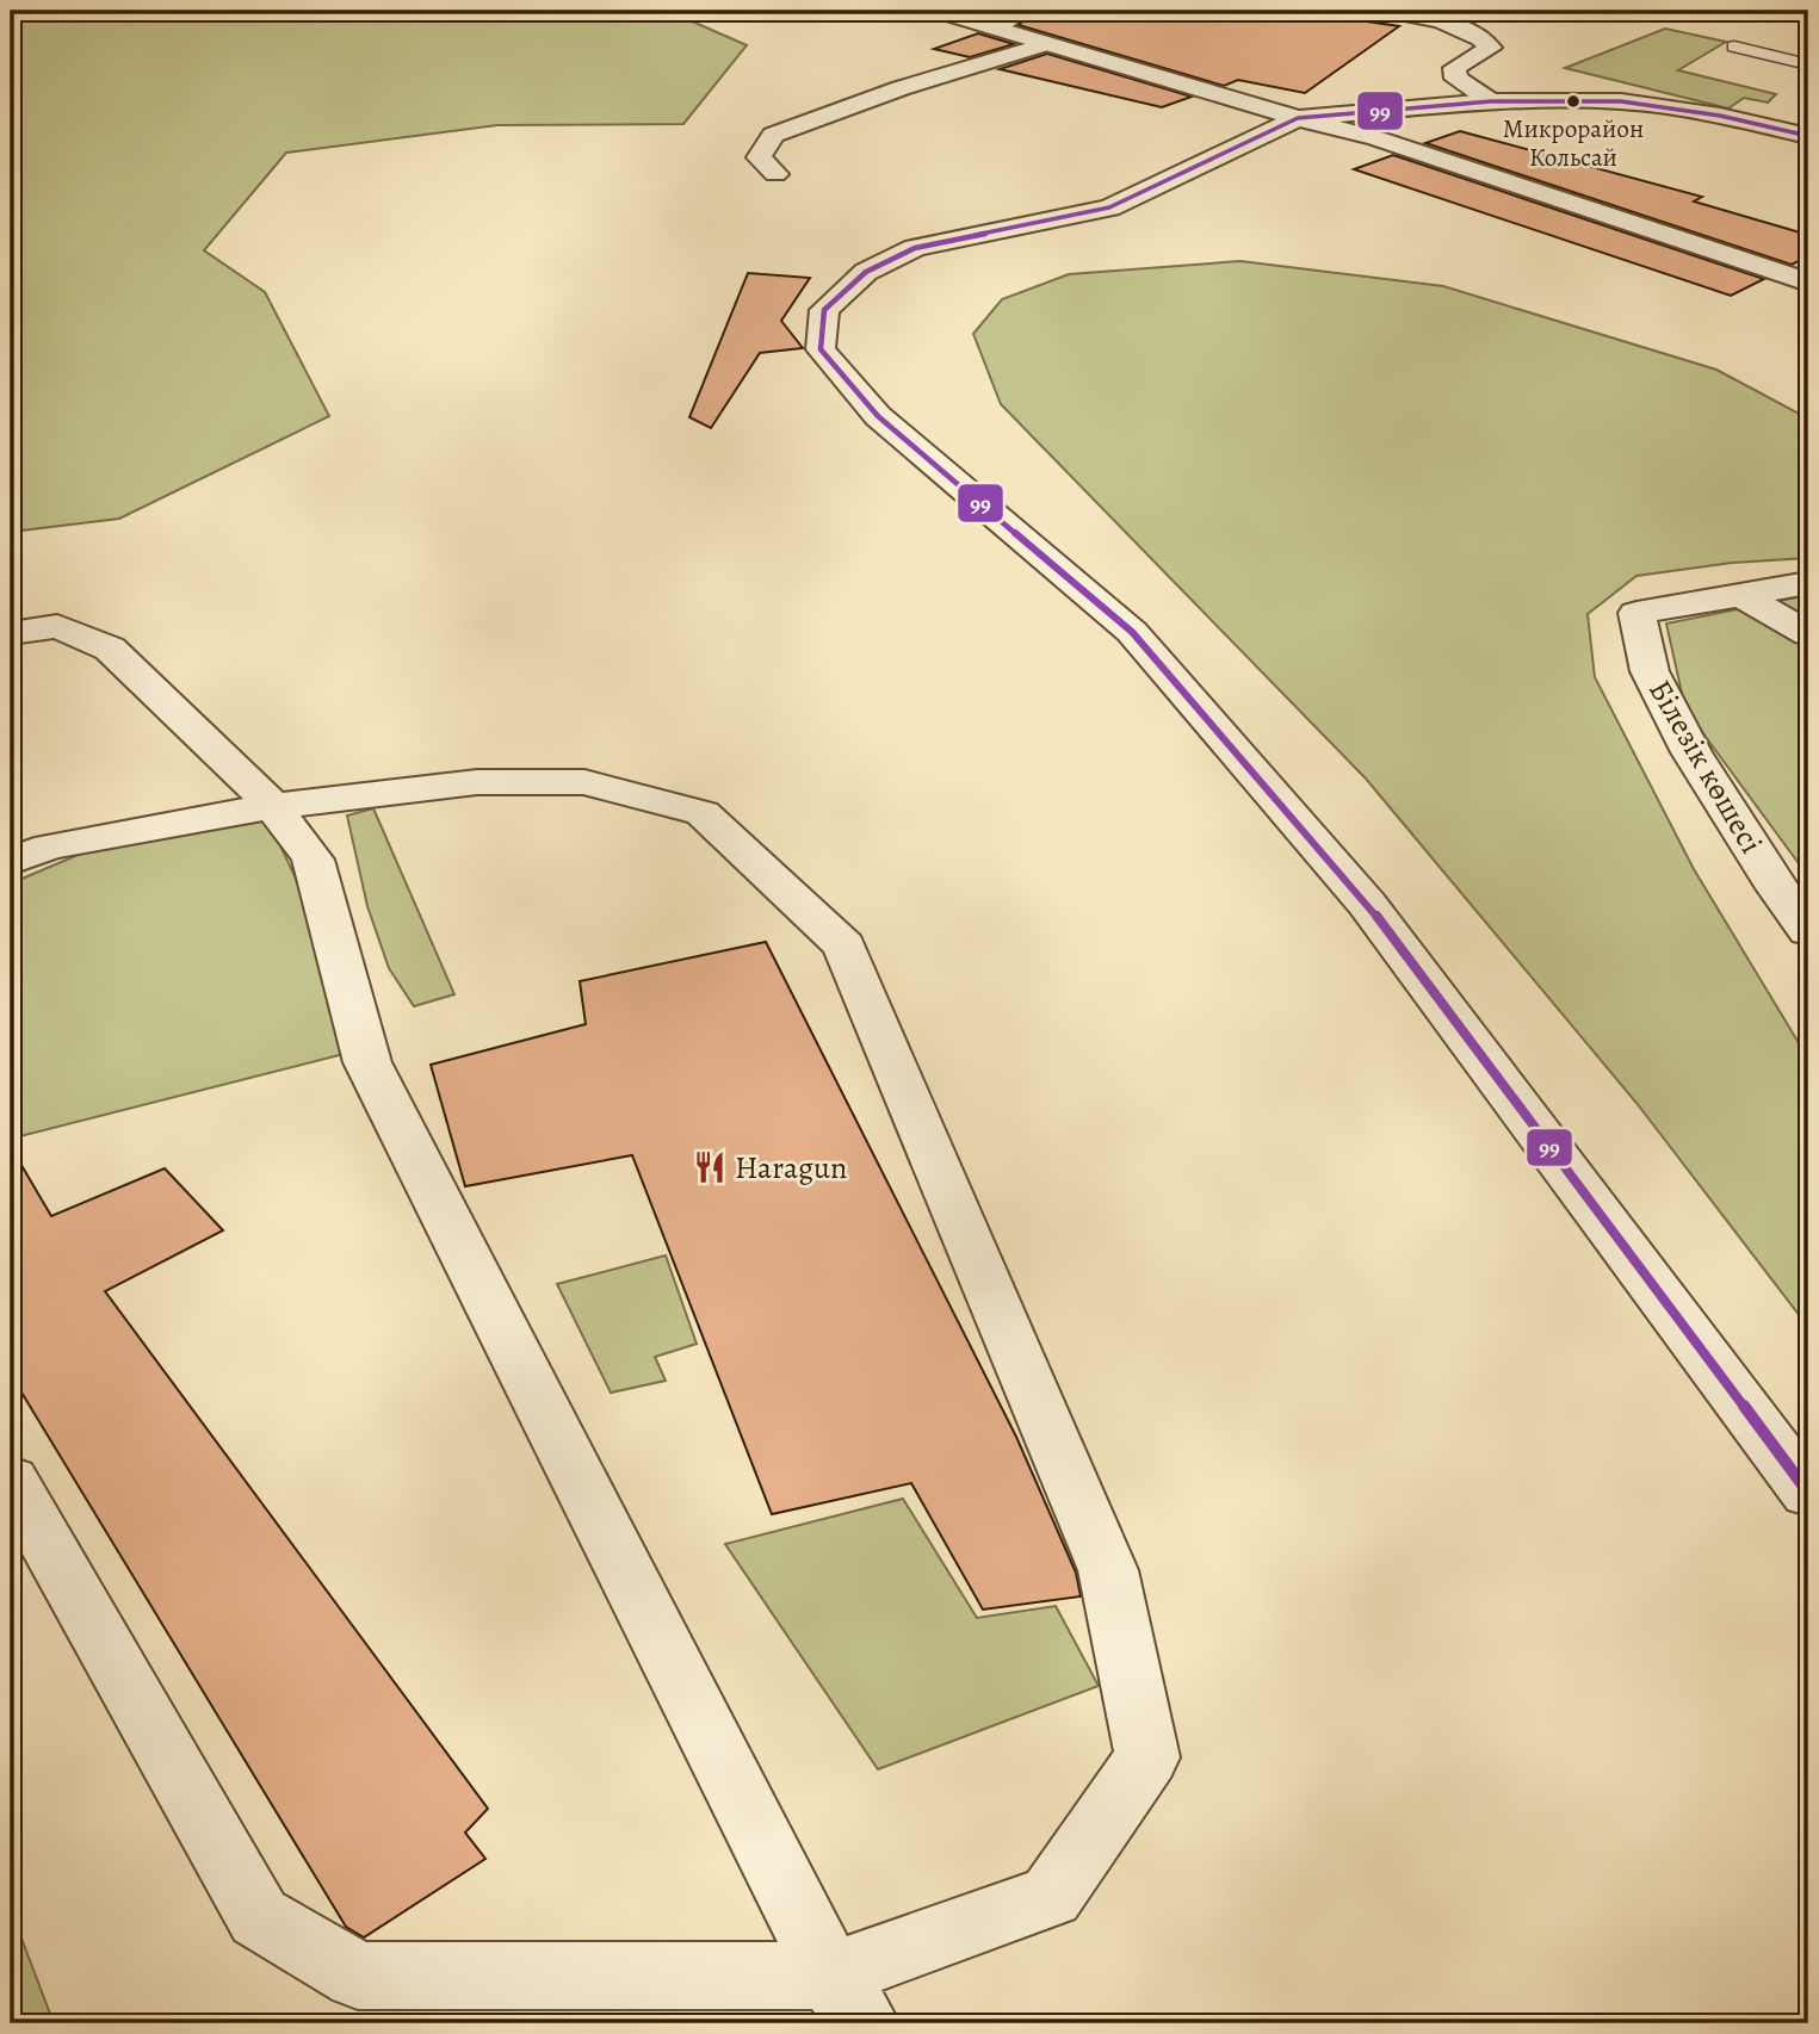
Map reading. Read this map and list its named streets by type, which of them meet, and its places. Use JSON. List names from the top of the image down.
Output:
{
  "streets": {
    "street": ["Білезік көшесі"]
  },
  "places": {
    "other": ["Микрорайон Кольсай"],
    "restaurant": ["Haragun"]
  },
  "lines": ["transit line 99"]
}
